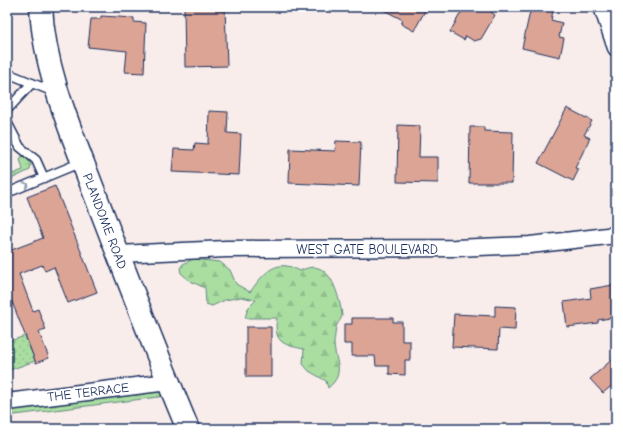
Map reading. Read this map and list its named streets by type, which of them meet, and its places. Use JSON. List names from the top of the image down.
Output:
{
  "streets": {
    "main road": ["PLANDOME ROAD"],
    "street": ["WEST GATE BOULEVARD", "THE TERRACE"]
  },
  "crossings": [
    ["PLANDOME ROAD", "WEST GATE BOULEVARD"],
    ["PLANDOME ROAD", "THE TERRACE"]
  ]
}
